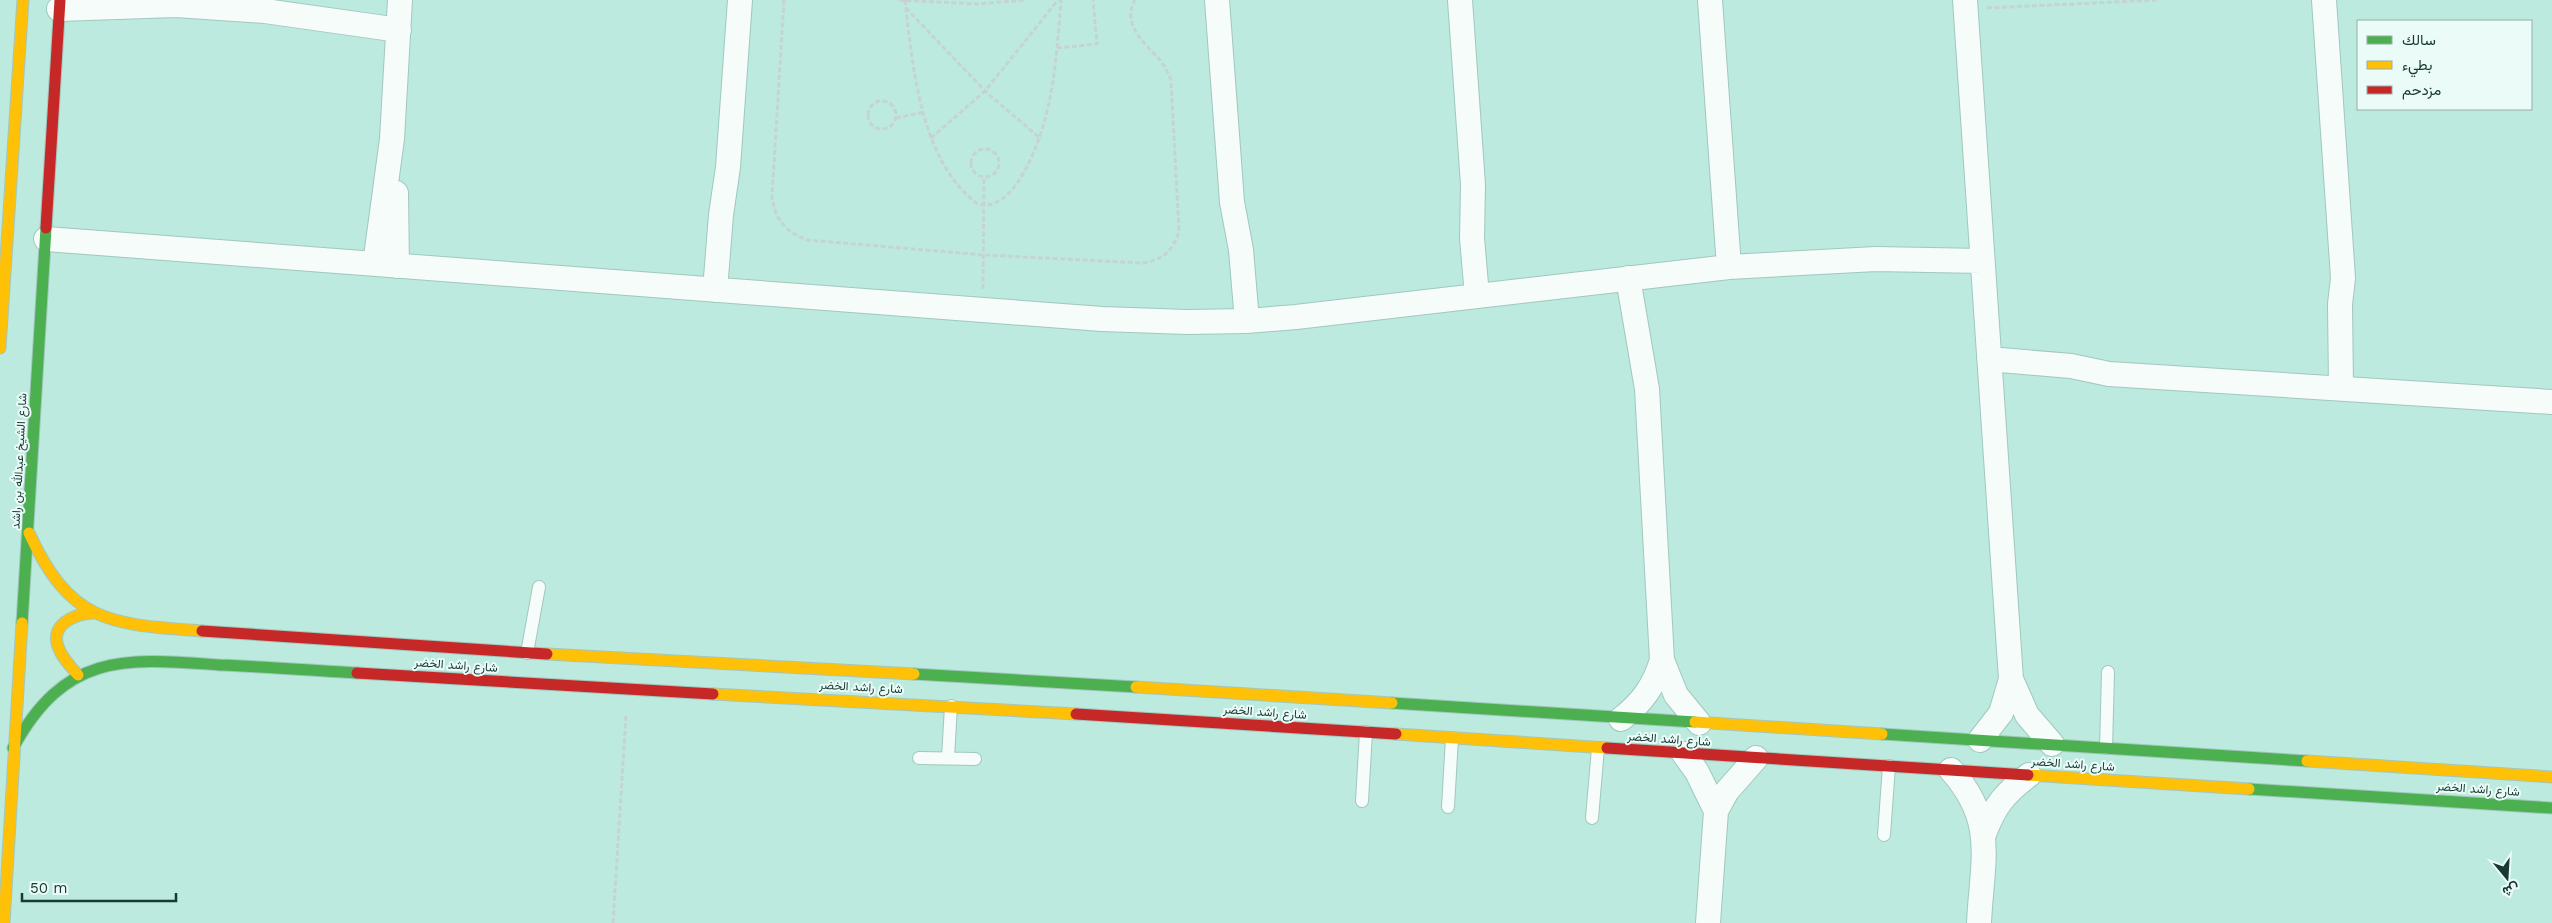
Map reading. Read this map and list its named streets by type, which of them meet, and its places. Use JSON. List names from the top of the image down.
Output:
{
  "streets": {
    "street": ["شارع الشيخ عبدالله بن راشد", "شارع راشد الخضر"]
  },
  "crossings": [
    ["شارع الشيخ عبدالله بن راشد", "شارع راشد الخضر"]
  ],
  "legend": ["سالك", "بطيء", "مزدحم"],
  "scale_bar": "50 m",
  "north": "bottom"
}
